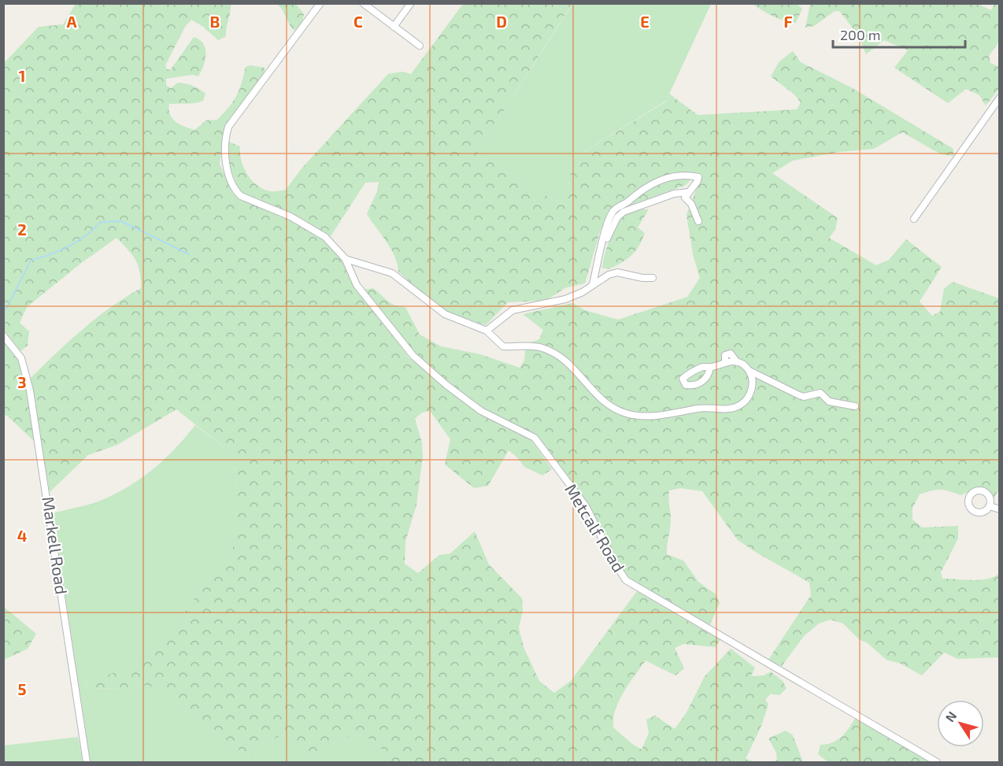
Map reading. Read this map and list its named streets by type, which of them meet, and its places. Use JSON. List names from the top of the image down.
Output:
{
  "streets": {
    "street": ["Metcalf Road", "Markell Road"]
  },
  "scale_bar": "200 m",
  "north": "top left",
  "grid": {
    "columns": [
      "A",
      "B",
      "C",
      "D",
      "E",
      "F"
    ],
    "rows": [
      "1",
      "2",
      "3",
      "4",
      "5"
    ]
  }
}
